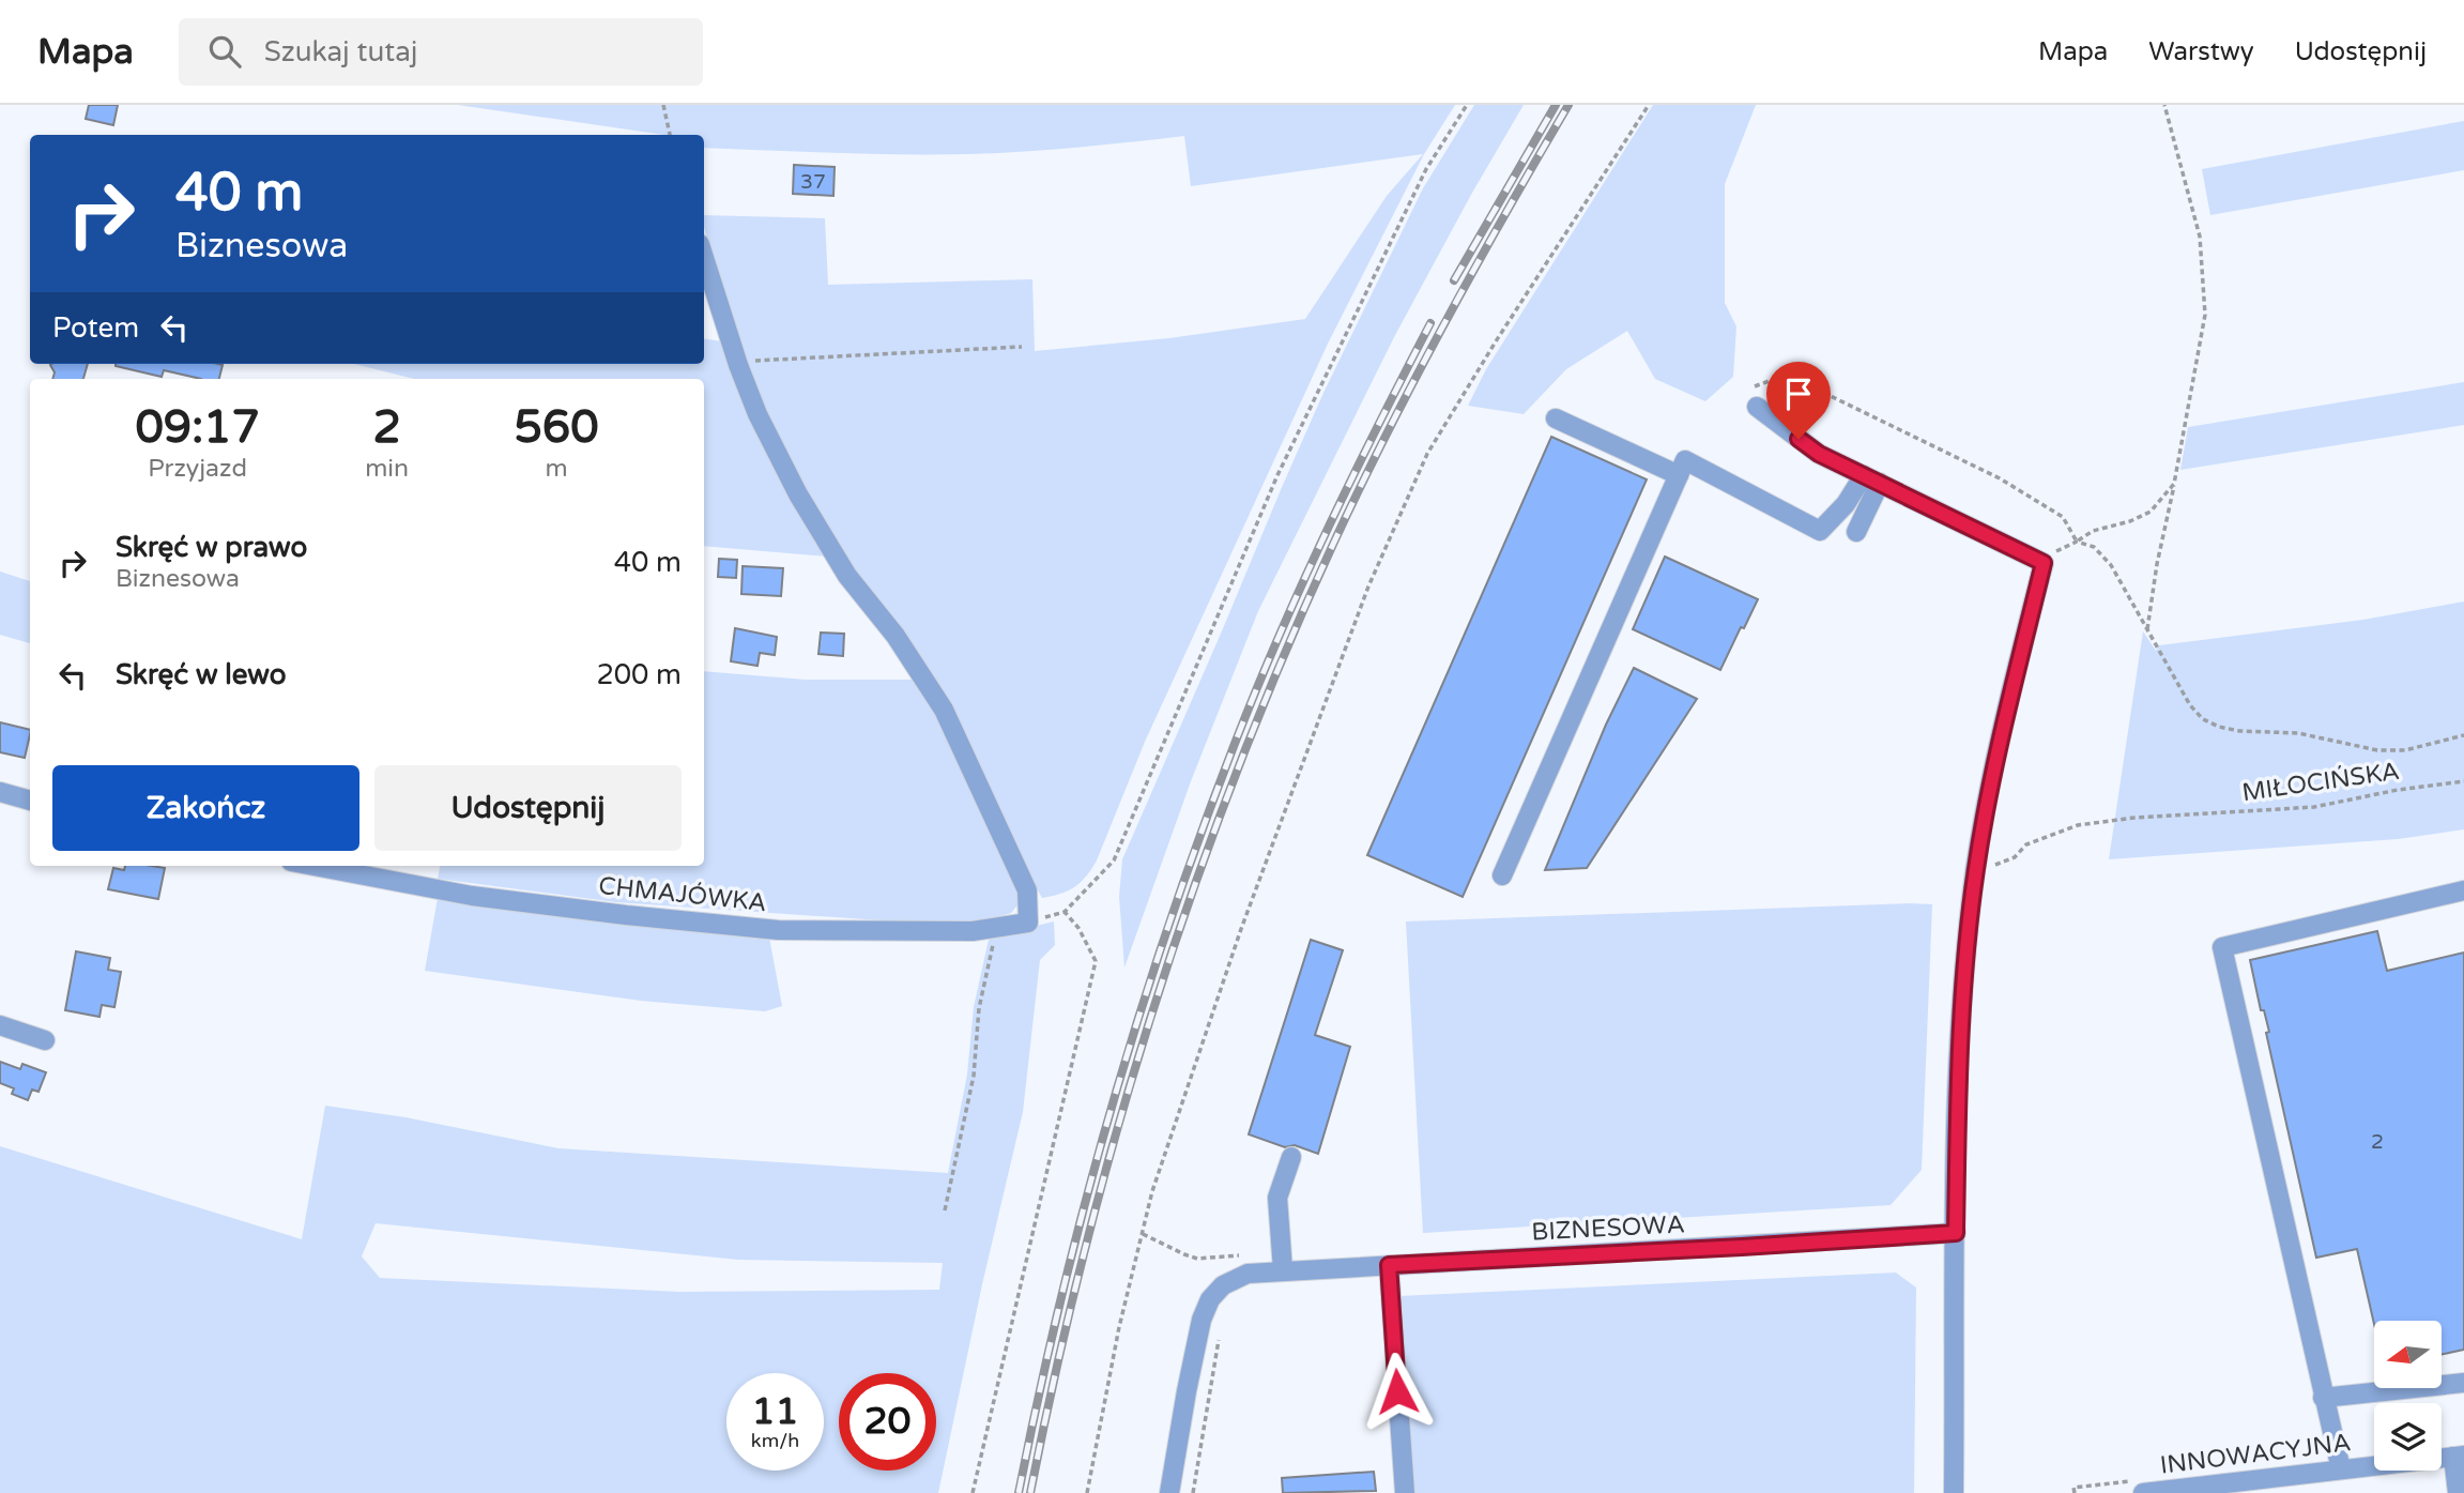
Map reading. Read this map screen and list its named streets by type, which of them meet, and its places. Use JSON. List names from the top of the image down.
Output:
{
  "streets": {
    "street": ["CHMAJÓWKA", "BIZNESOWA", "INNOWACYJNA"],
    "path": ["MIŁOCIŃSKA"]
  },
  "house_numbers": ["37", "2"],
  "north": "left",
  "page": {
    "header": "Mapa",
    "search": "Szukaj tutaj",
    "nav": ["Mapa", "Warstwy", "Udostępnij"],
    "turn": ["40 m", "Biznesowa"],
    "then": "Potem",
    "eta": [
      "09:17",
      "Przyjazd",
      "2",
      "min",
      "560",
      "m"
    ],
    "list": [
      {
        "name": "Skręć w prawo",
        "note": "Biznesowa",
        "value": "40 m"
      },
      {
        "name": "Skręć w lewo",
        "value": "200 m"
      }
    ],
    "buttons": ["Zakończ", "Udostępnij"],
    "speed": "11 km/h",
    "limit": "20"
  }
}
